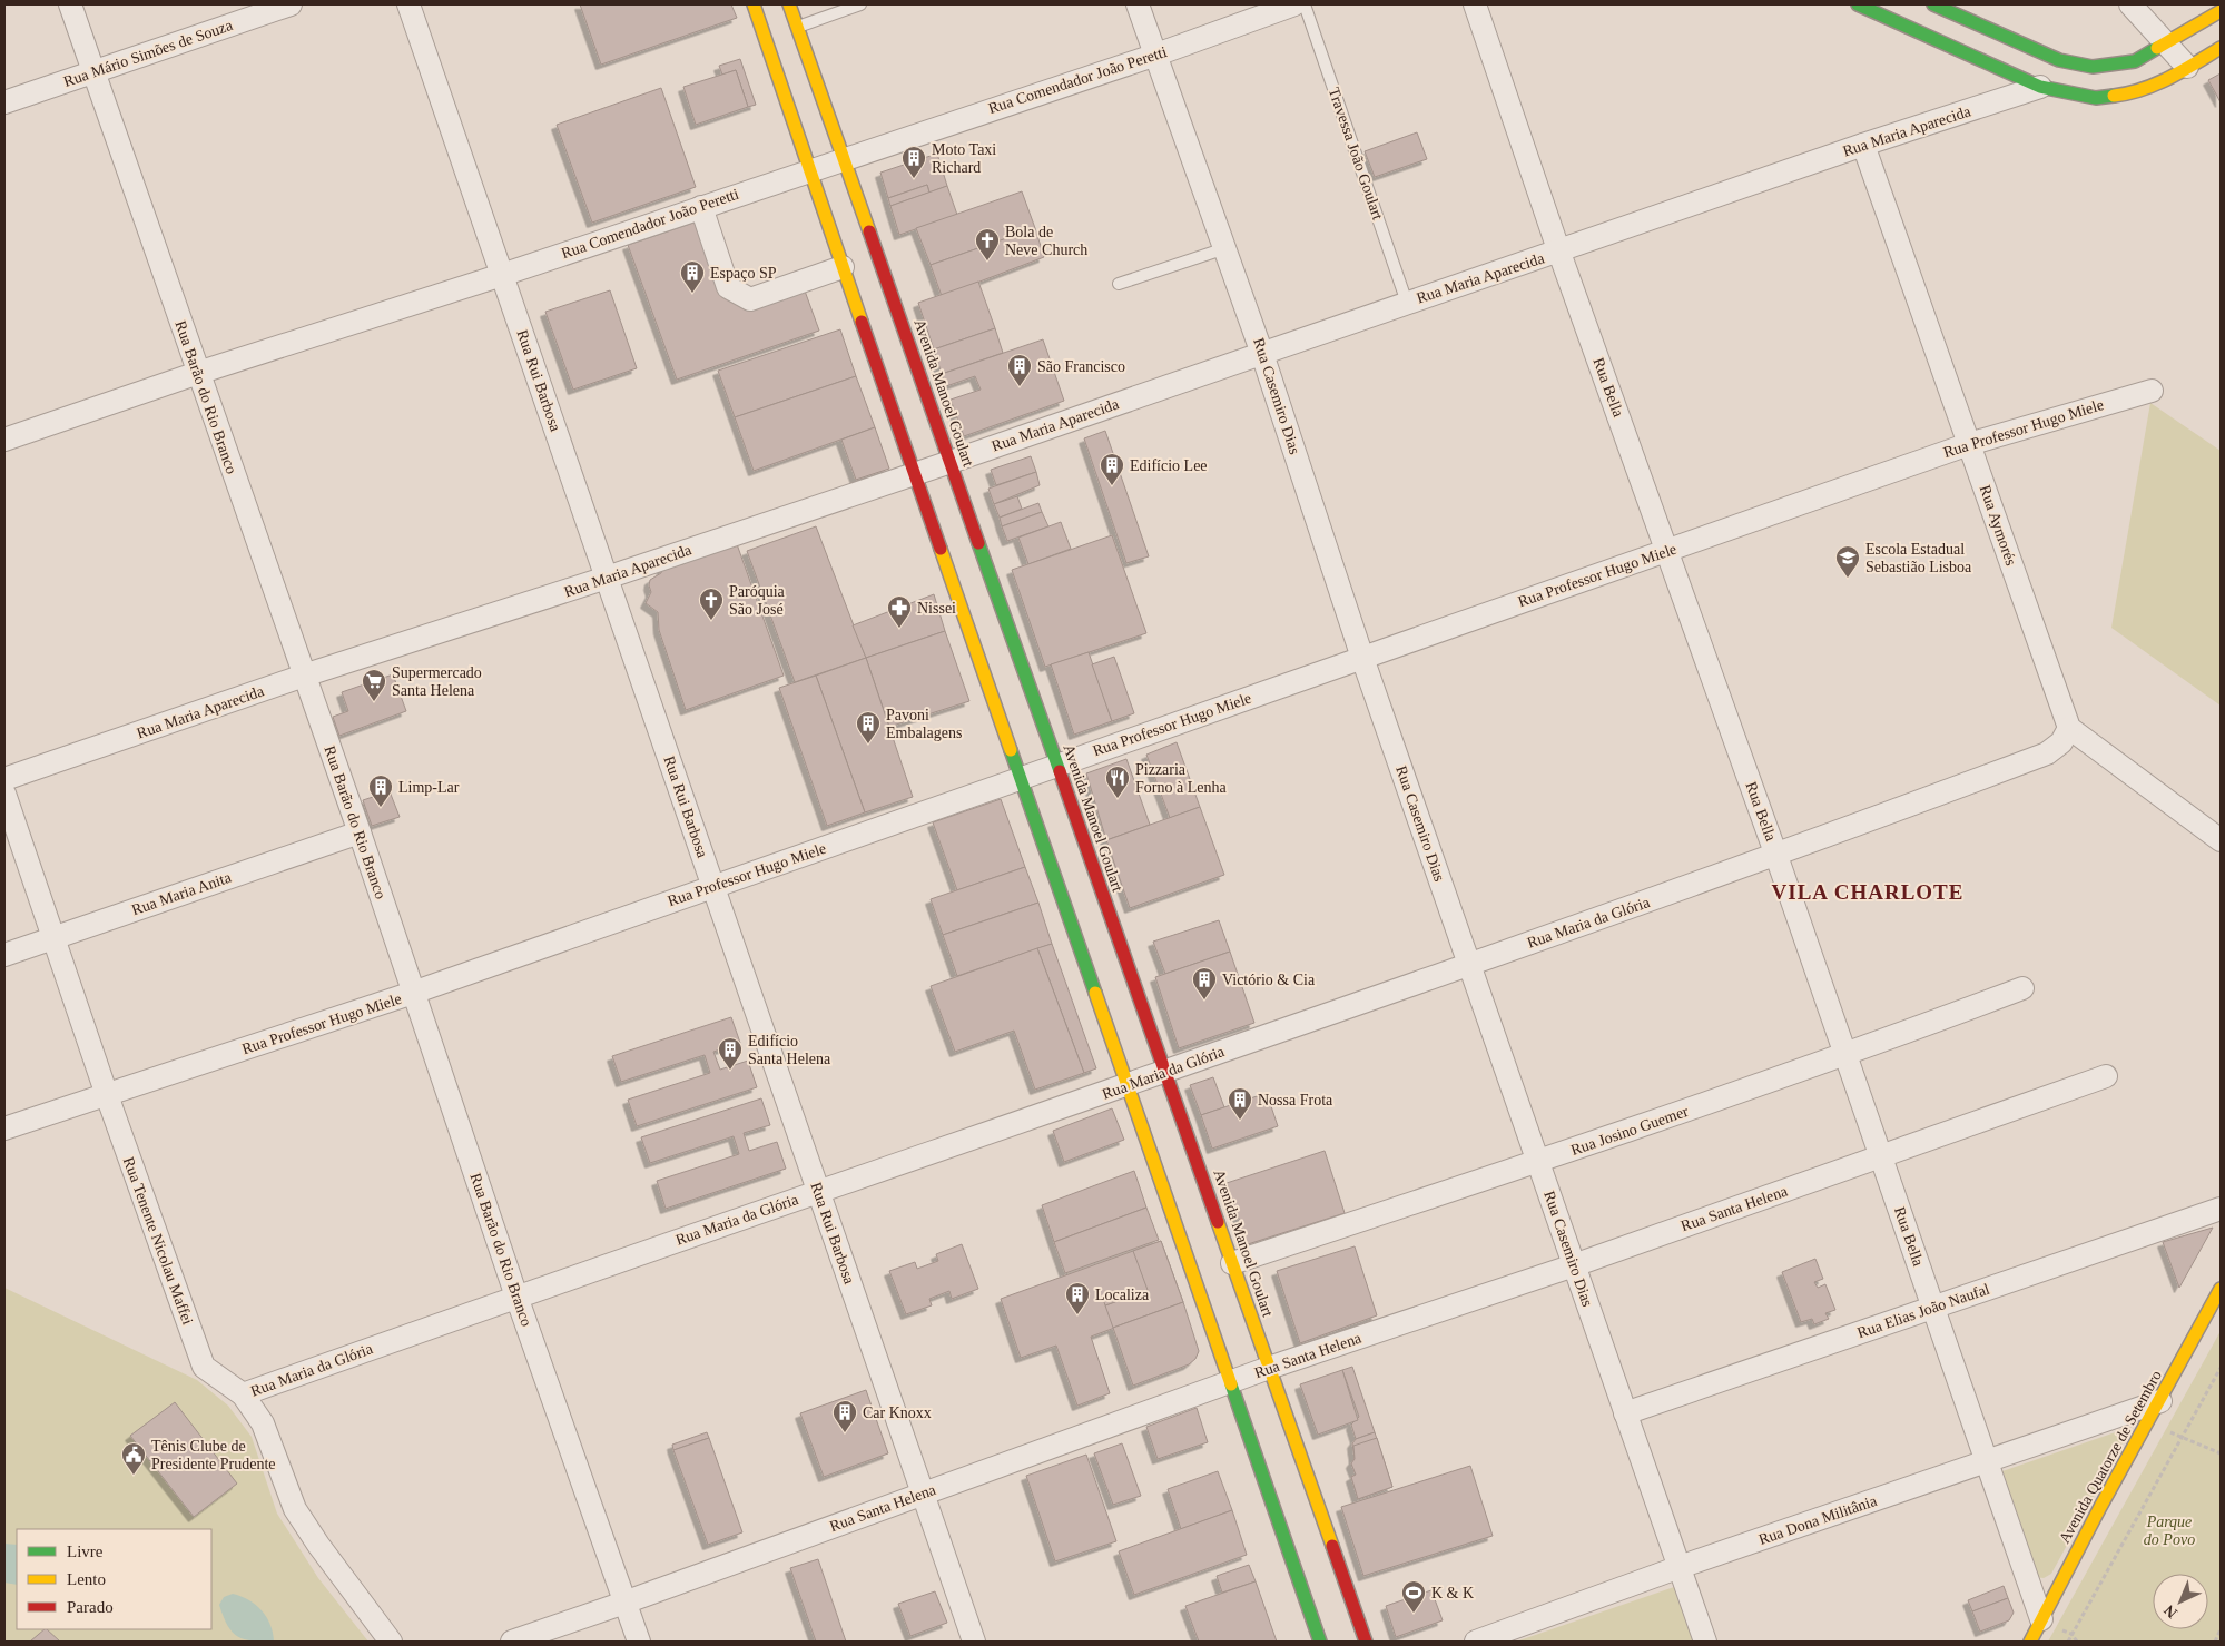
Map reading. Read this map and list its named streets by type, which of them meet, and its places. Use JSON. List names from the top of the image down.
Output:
{
  "streets": {
    "main road": ["Avenida Manoel Goulart", "Avenida Quatorze de Setembro"],
    "street": [
      "Rua Mário Simões de Souza",
      "Rua Comendador João Peretti",
      "Rua Maria Aparecida",
      "Rua Rui Barbosa",
      "Rua Bella",
      "Rua Casemiro Dias",
      "Rua Barão do Rio Branco",
      "Rua Professor Hugo Miele",
      "Rua Aymorés",
      "Rua Maria Anita",
      "Rua Maria da Glória",
      "Rua Josino Guemer",
      "Rua Santa Helena",
      "Rua Tenente Nicolau Maffei",
      "Rua Elias João Naufal",
      "Rua Dona Militânia"
    ],
    "lane": ["Travessa João Goulart"]
  },
  "crossings": [
    ["Rua Mário Simões de Souza", "Rua Barão do Rio Branco"],
    ["Rua Comendador João Peretti", "Rua Rui Barbosa"],
    ["Rua Comendador João Peretti", "Avenida Manoel Goulart"],
    ["Rua Comendador João Peretti", "Rua Casemiro Dias"],
    ["Rua Comendador João Peretti", "Rua Barão do Rio Branco"],
    ["Rua Maria Aparecida", "Travessa João Goulart"],
    ["Rua Maria Aparecida", "Rua Rui Barbosa"],
    ["Rua Maria Aparecida", "Rua Bella"],
    ["Rua Maria Aparecida", "Avenida Manoel Goulart"],
    ["Rua Maria Aparecida", "Rua Casemiro Dias"],
    ["Rua Maria Aparecida", "Rua Barão do Rio Branco"],
    ["Rua Maria Aparecida", "Rua Aymorés"],
    ["Rua Rui Barbosa", "Rua Professor Hugo Miele"],
    ["Rua Rui Barbosa", "Rua Maria da Glória"],
    ["Rua Rui Barbosa", "Rua Santa Helena"],
    ["Rua Bella", "Rua Professor Hugo Miele"],
    ["Rua Bella", "Rua Maria da Glória"],
    ["Rua Bella", "Rua Josino Guemer"],
    ["Rua Bella", "Rua Santa Helena"],
    ["Rua Bella", "Rua Elias João Naufal"],
    ["Rua Bella", "Avenida Quatorze de Setembro"],
    ["Rua Bella", "Rua Dona Militânia"],
    ["Avenida Manoel Goulart", "Rua Professor Hugo Miele"],
    ["Avenida Manoel Goulart", "Rua Maria da Glória"],
    ["Avenida Manoel Goulart", "Rua Josino Guemer"],
    ["Avenida Manoel Goulart", "Rua Santa Helena"],
    ["Rua Casemiro Dias", "Rua Professor Hugo Miele"],
    ["Rua Casemiro Dias", "Rua Maria da Glória"],
    ["Rua Casemiro Dias", "Rua Josino Guemer"],
    ["Rua Casemiro Dias", "Rua Santa Helena"],
    ["Rua Casemiro Dias", "Rua Elias João Naufal"],
    ["Rua Casemiro Dias", "Rua Dona Militânia"],
    ["Rua Barão do Rio Branco", "Rua Professor Hugo Miele"],
    ["Rua Barão do Rio Branco", "Rua Maria Anita"],
    ["Rua Barão do Rio Branco", "Rua Maria da Glória"],
    ["Rua Barão do Rio Branco", "Rua Santa Helena"],
    ["Rua Professor Hugo Miele", "Rua Aymorés"],
    ["Rua Professor Hugo Miele", "Rua Tenente Nicolau Maffei"],
    ["Rua Aymorés", "Rua Maria da Glória"],
    ["Rua Maria Anita", "Rua Tenente Nicolau Maffei"],
    ["Rua Maria da Glória", "Rua Tenente Nicolau Maffei"],
    ["Avenida Quatorze de Setembro", "Rua Dona Militânia"]
  ],
  "districts": ["VILA CHARLOTE"],
  "parks": ["Parque do Povo"],
  "places": {
    "building": [
      "Moto Taxi Richard",
      "Espaço SP",
      "São Francisco",
      "Edifício Lee",
      "Pavoni Embalagens",
      "Limp-Lar",
      "Victório & Cia",
      "Edifício Santa Helena",
      "Nossa Frota",
      "Localiza",
      "Car Knoxx"
    ],
    "church": ["Bola de Neve Church", "Paróquia São José"],
    "school or university": ["Escola Estadual Sebastião Lisboa"],
    "pharmacy": ["Nissei"],
    "supermarket": ["Supermercado Santa Helena"],
    "restaurant": ["Pizzaria Forno à Lenha"],
    "public building": ["Tênis Clube de Presidente Prudente"],
    "sports": ["K & K"]
  },
  "legend": ["Livre", "Lento", "Parado"],
  "north": "bottom left"
}
